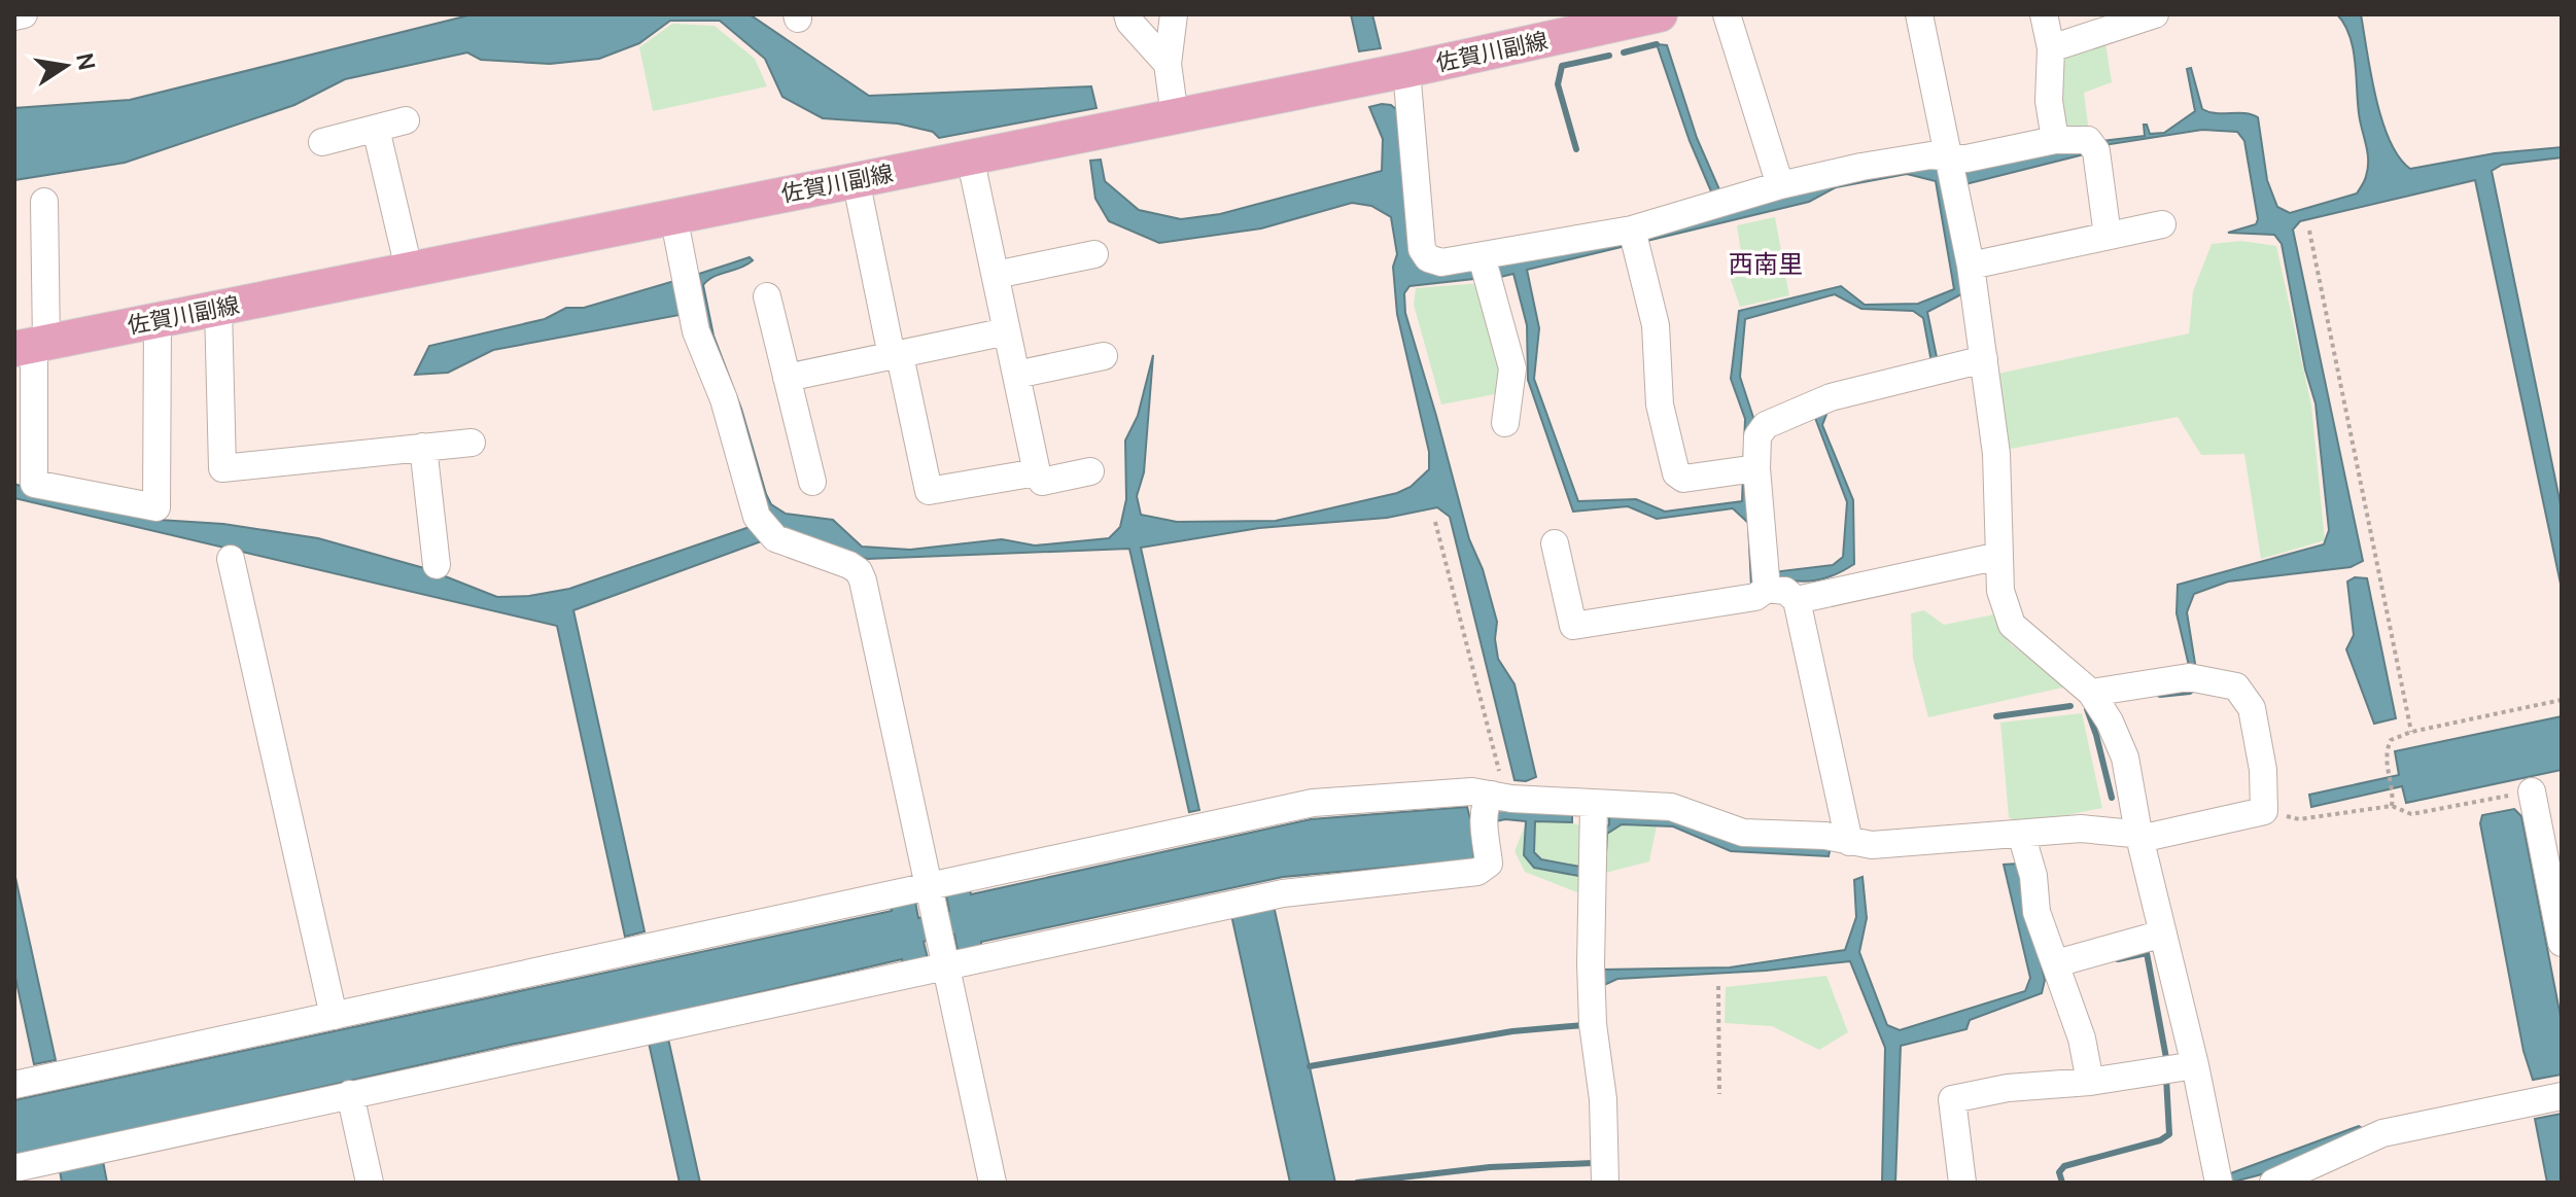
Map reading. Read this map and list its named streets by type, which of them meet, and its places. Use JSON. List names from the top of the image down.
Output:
{
  "streets": {
    "main road": ["佐賀川副線"]
  },
  "districts": ["西南里"],
  "north": "right"
}
